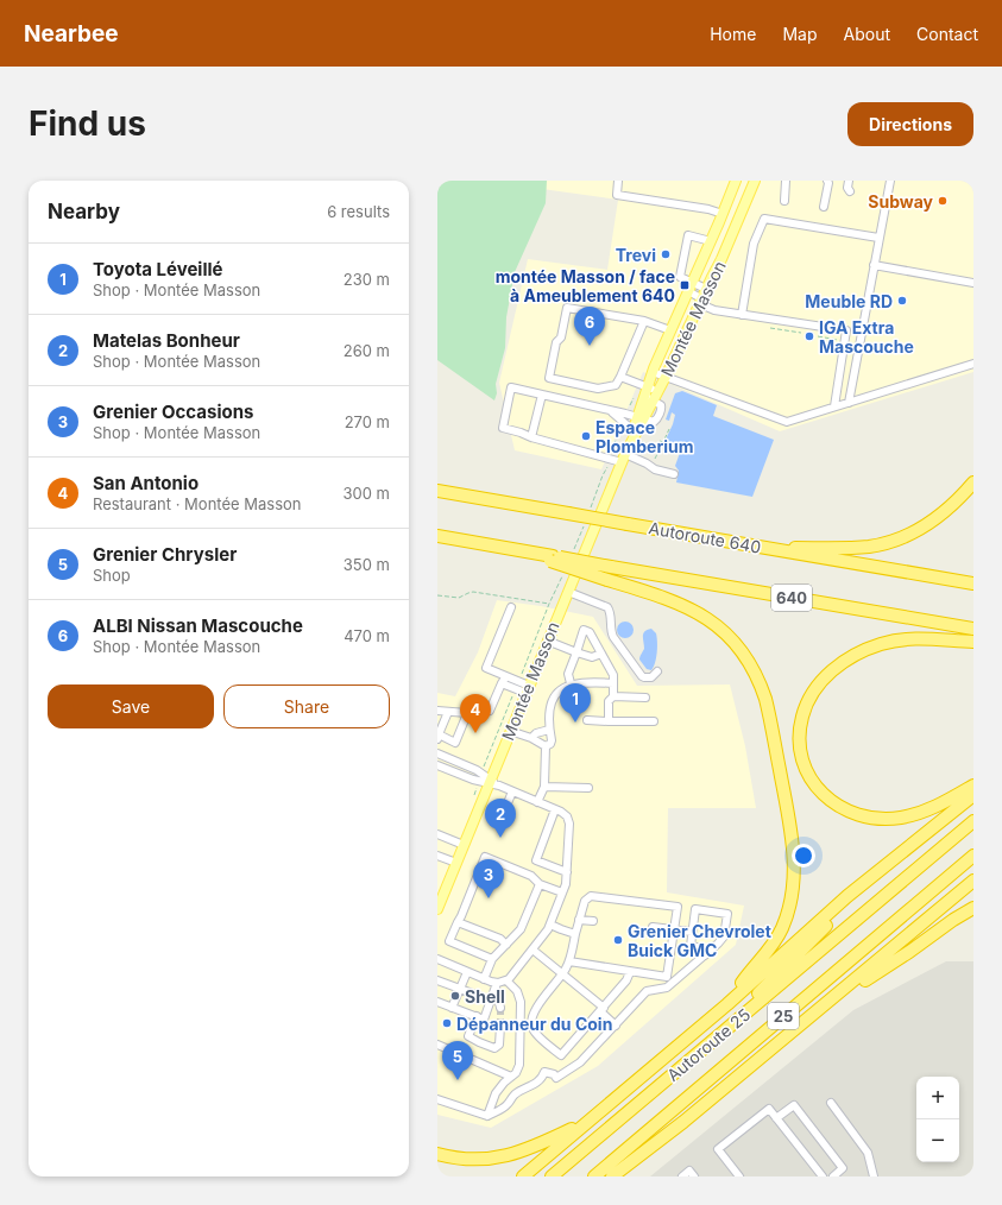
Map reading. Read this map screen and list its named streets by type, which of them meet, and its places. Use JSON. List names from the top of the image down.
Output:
{
  "streets": {
    "highway": [
      "Autoroute 640",
      "640",
      "25",
      "Autoroute 25"
    ],
    "main road": ["Montée Masson"]
  },
  "places": {
    "other": [
      "Subway",
      "Trevi",
      "Meuble RD",
      "IGA Extra Mascouche",
      "Espace Plomberium",
      "Grenier Chevrolet Buick GMC",
      "Shell",
      "Dépanneur du Coin"
    ],
    "transit": ["montée Masson / face à Ameublement 640"]
  },
  "page": {
    "header": "Nearbee",
    "nav": [
      "Home",
      "Map",
      "About",
      "Contact"
    ],
    "buttons": [
      "Directions",
      ["Save", "Share"]
    ],
    "title": "Find us",
    "heading": ["Nearby", "6 results"],
    "list": [
      {
        "mark": "1",
        "name": "Toyota Léveillé",
        "note": "Shop · Montée Masson",
        "value": "230 m"
      },
      {
        "mark": "2",
        "name": "Matelas Bonheur",
        "note": "Shop · Montée Masson",
        "value": "260 m"
      },
      {
        "mark": "3",
        "name": "Grenier Occasions",
        "note": "Shop · Montée Masson",
        "value": "270 m"
      },
      {
        "mark": "4",
        "name": "San Antonio",
        "note": "Restaurant · Montée Masson",
        "value": "300 m"
      },
      {
        "mark": "5",
        "name": "Grenier Chrysler",
        "note": "Shop",
        "value": "350 m"
      },
      {
        "mark": "6",
        "name": "ALBI Nissan Mascouche",
        "note": "Shop · Montée Masson",
        "value": "470 m"
      }
    ],
    "pins": [
      "6",
      "1",
      "4",
      "2",
      "3",
      "5"
    ],
    "map_buttons": ["+", "−"]
  }
}
